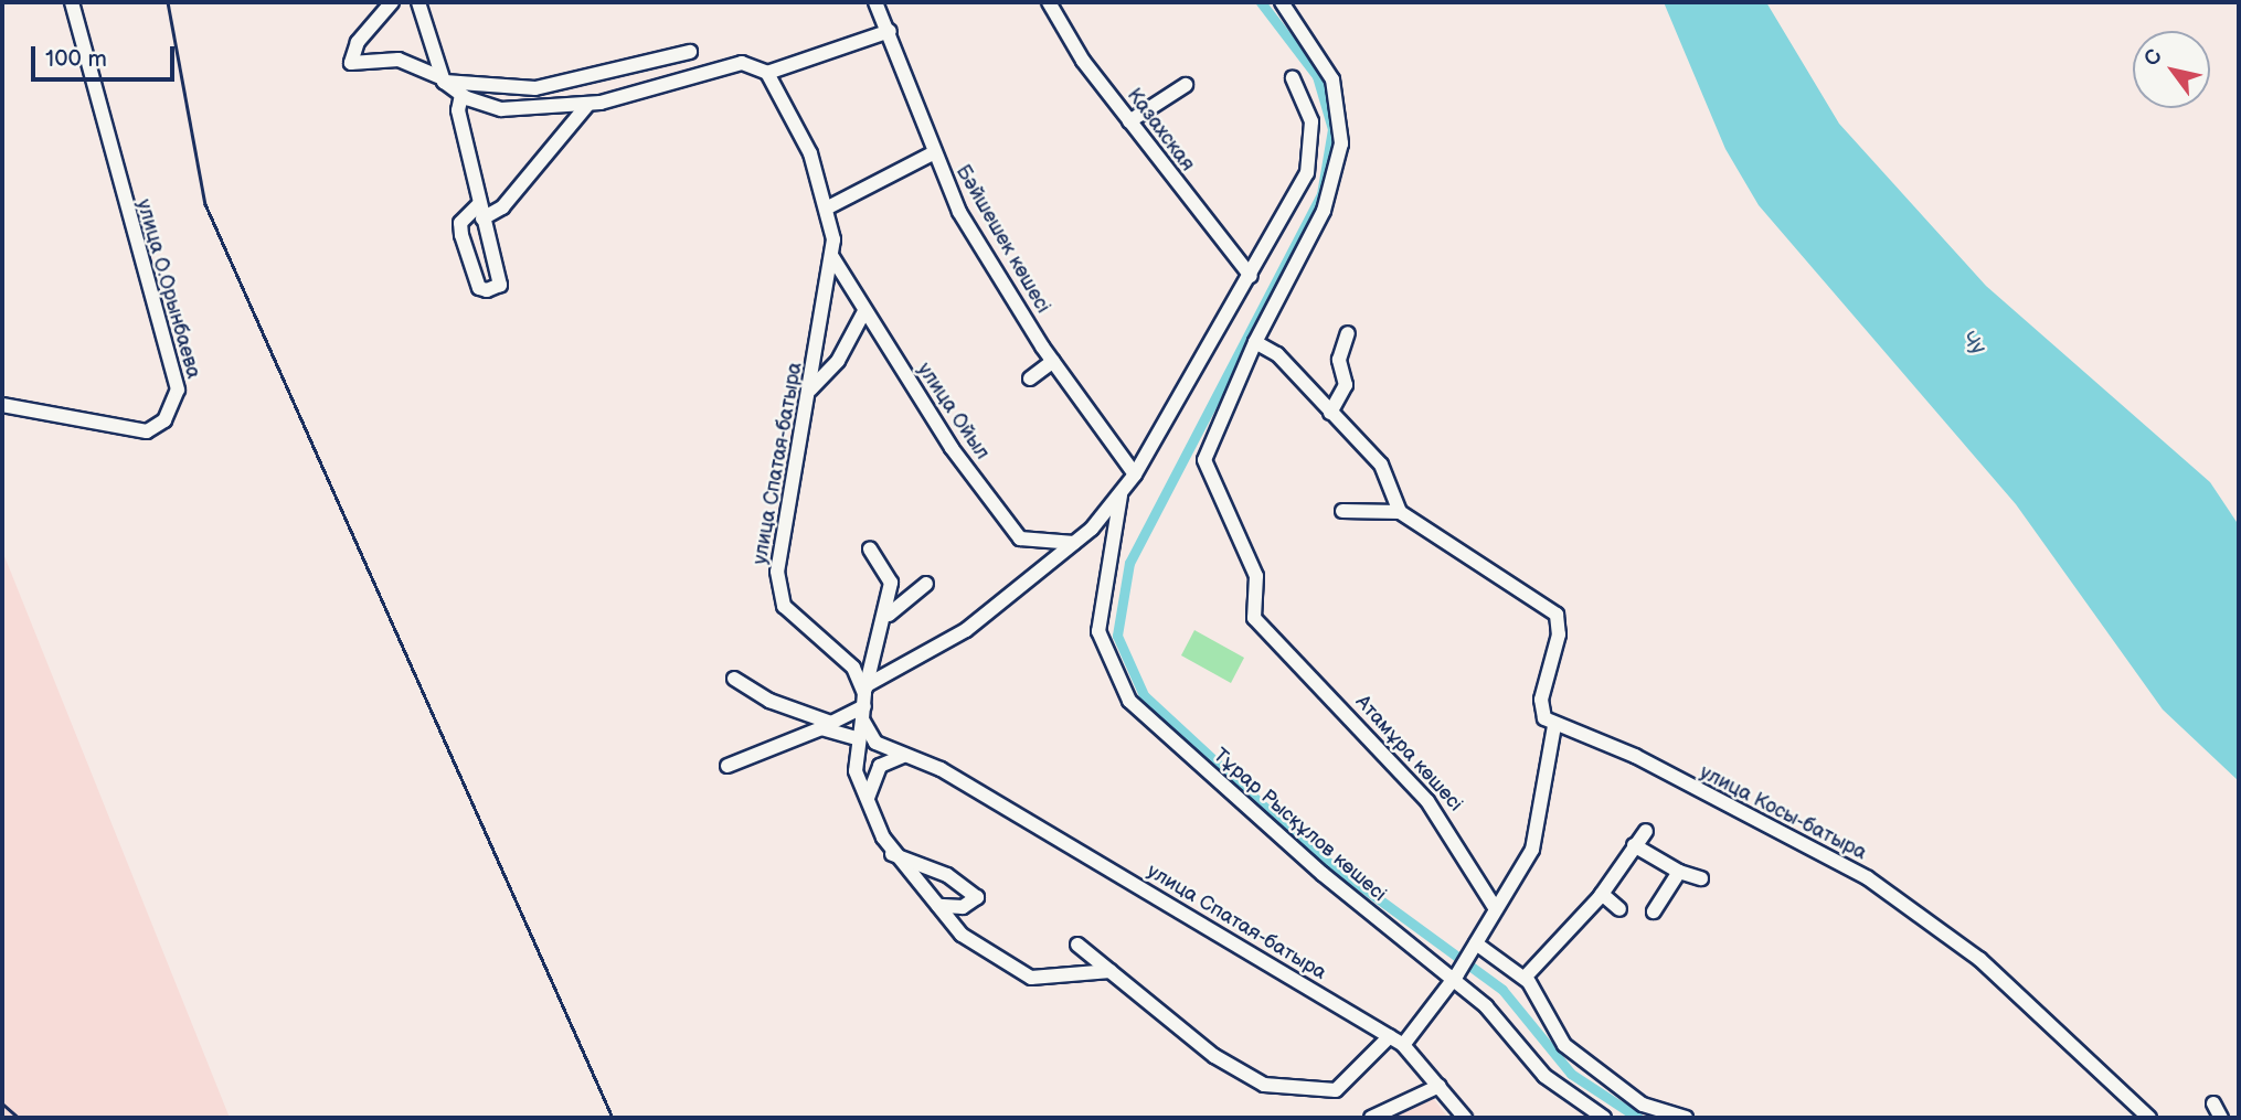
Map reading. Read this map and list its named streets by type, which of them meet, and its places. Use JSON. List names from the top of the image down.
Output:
{
  "streets": {
    "street": [
      "Казахская",
      "Бәйшешек көшесі",
      "улица О.Орынбаева",
      "улица Ойыл",
      "улица Спатая-батыра",
      "Атамұра көшесі",
      "улица Косы-батыра",
      "Тұрар Рысқұлов көшесі"
    ]
  },
  "crossings": [
    ["улица Ойыл", "улица Спатая-батыра"]
  ],
  "water": ["Чу"],
  "scale_bar": "100 m",
  "north": "top left"
}
